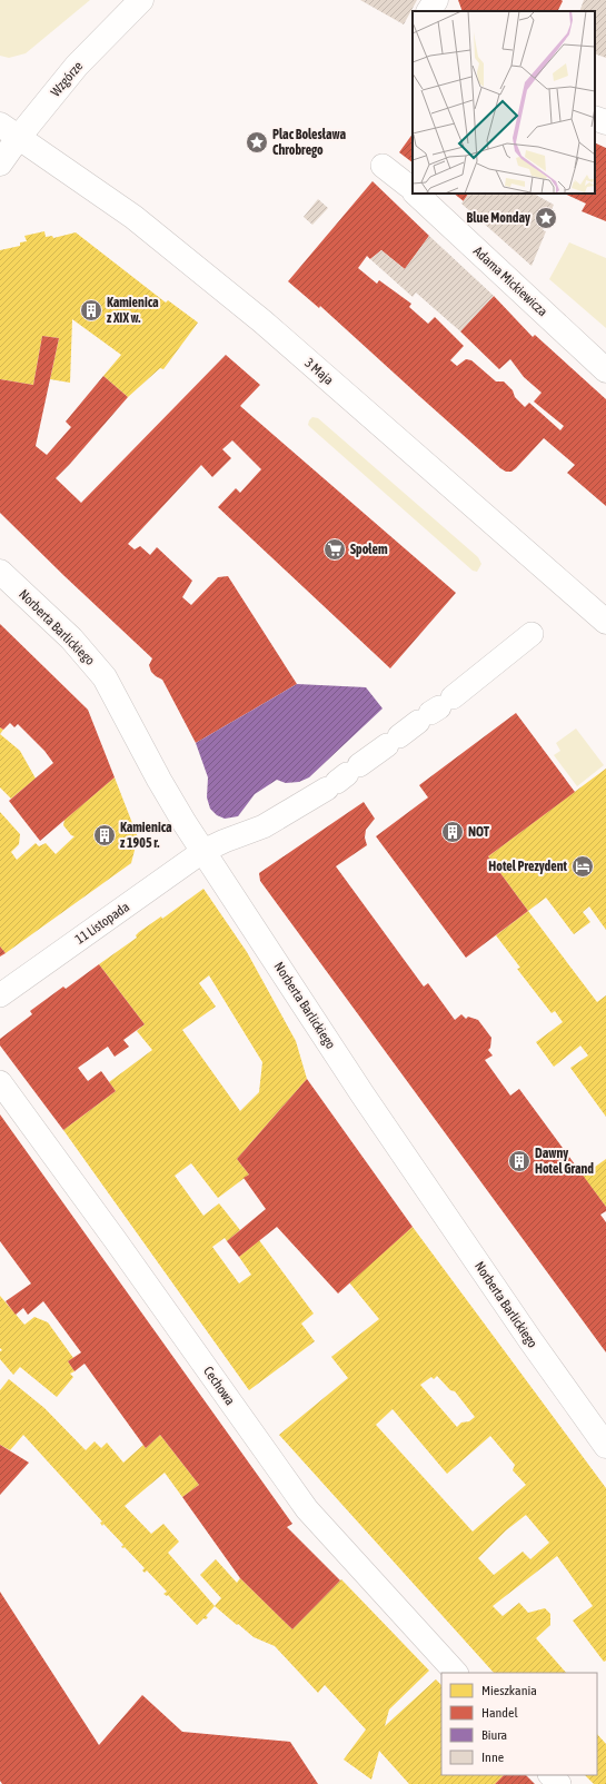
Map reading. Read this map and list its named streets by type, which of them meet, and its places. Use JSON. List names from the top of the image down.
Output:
{
  "streets": {
    "street": [
      "Wzgórze",
      "Adama Mickiewicza",
      "3 Maja",
      "Norberta Barlickiego",
      "11 Listopada",
      "Cechowa"
    ]
  },
  "crossings": [
    ["Wzgórze", "3 Maja"],
    ["Norberta Barlickiego", "11 Listopada"]
  ],
  "places": {
    "place": ["Plac Bolesława Chrobrego", "Blue Monday"],
    "building": [
      "Kamienica z XIX w.",
      "NOT",
      "Kamienica z 1905 r.",
      "Dawny Hotel Grand"
    ],
    "supermarket": ["Społem"],
    "hotel": ["Hotel Prezydent"]
  },
  "legend": [
    "Mieszkania",
    "Handel",
    "Biura",
    "Inne"
  ]
}
